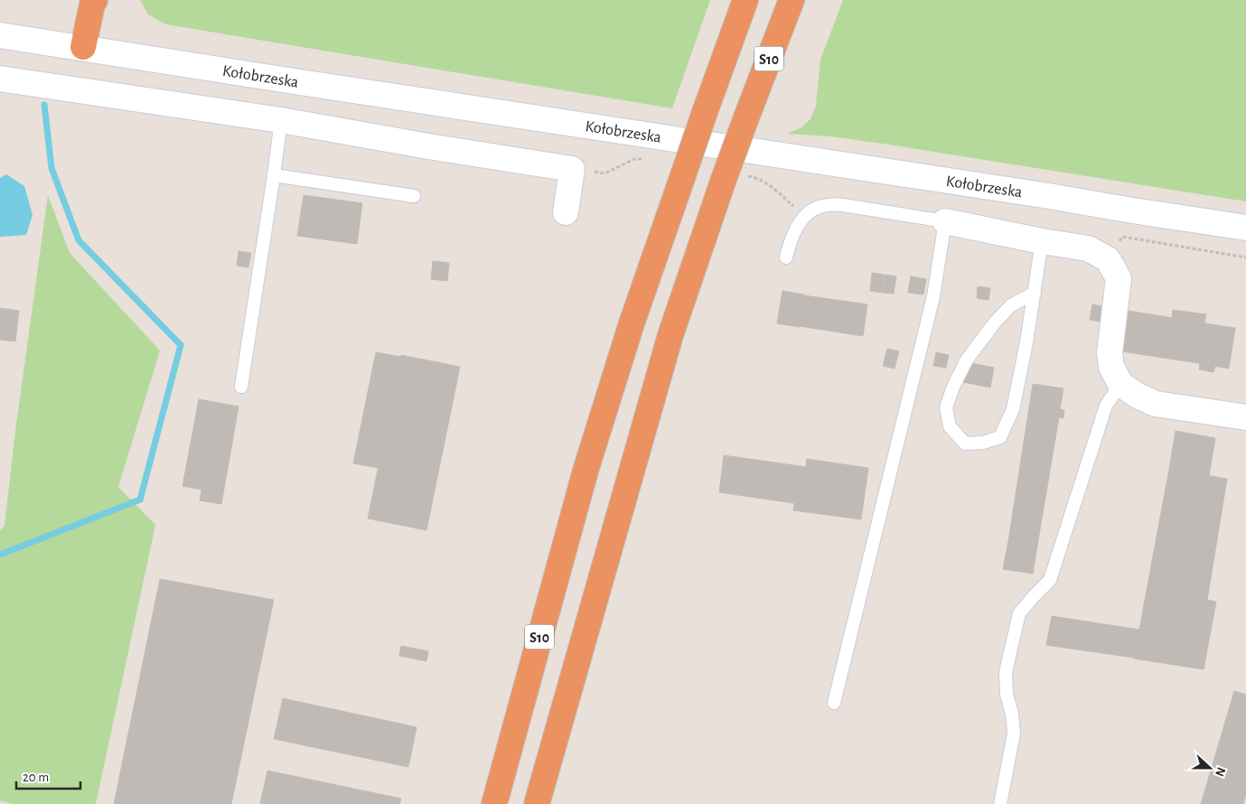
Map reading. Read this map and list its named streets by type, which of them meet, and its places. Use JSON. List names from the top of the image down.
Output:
{
  "streets": {
    "highway": ["S10"],
    "main road": ["Kołobrzeska"]
  },
  "scale_bar": "20 m",
  "north": "right"
}
